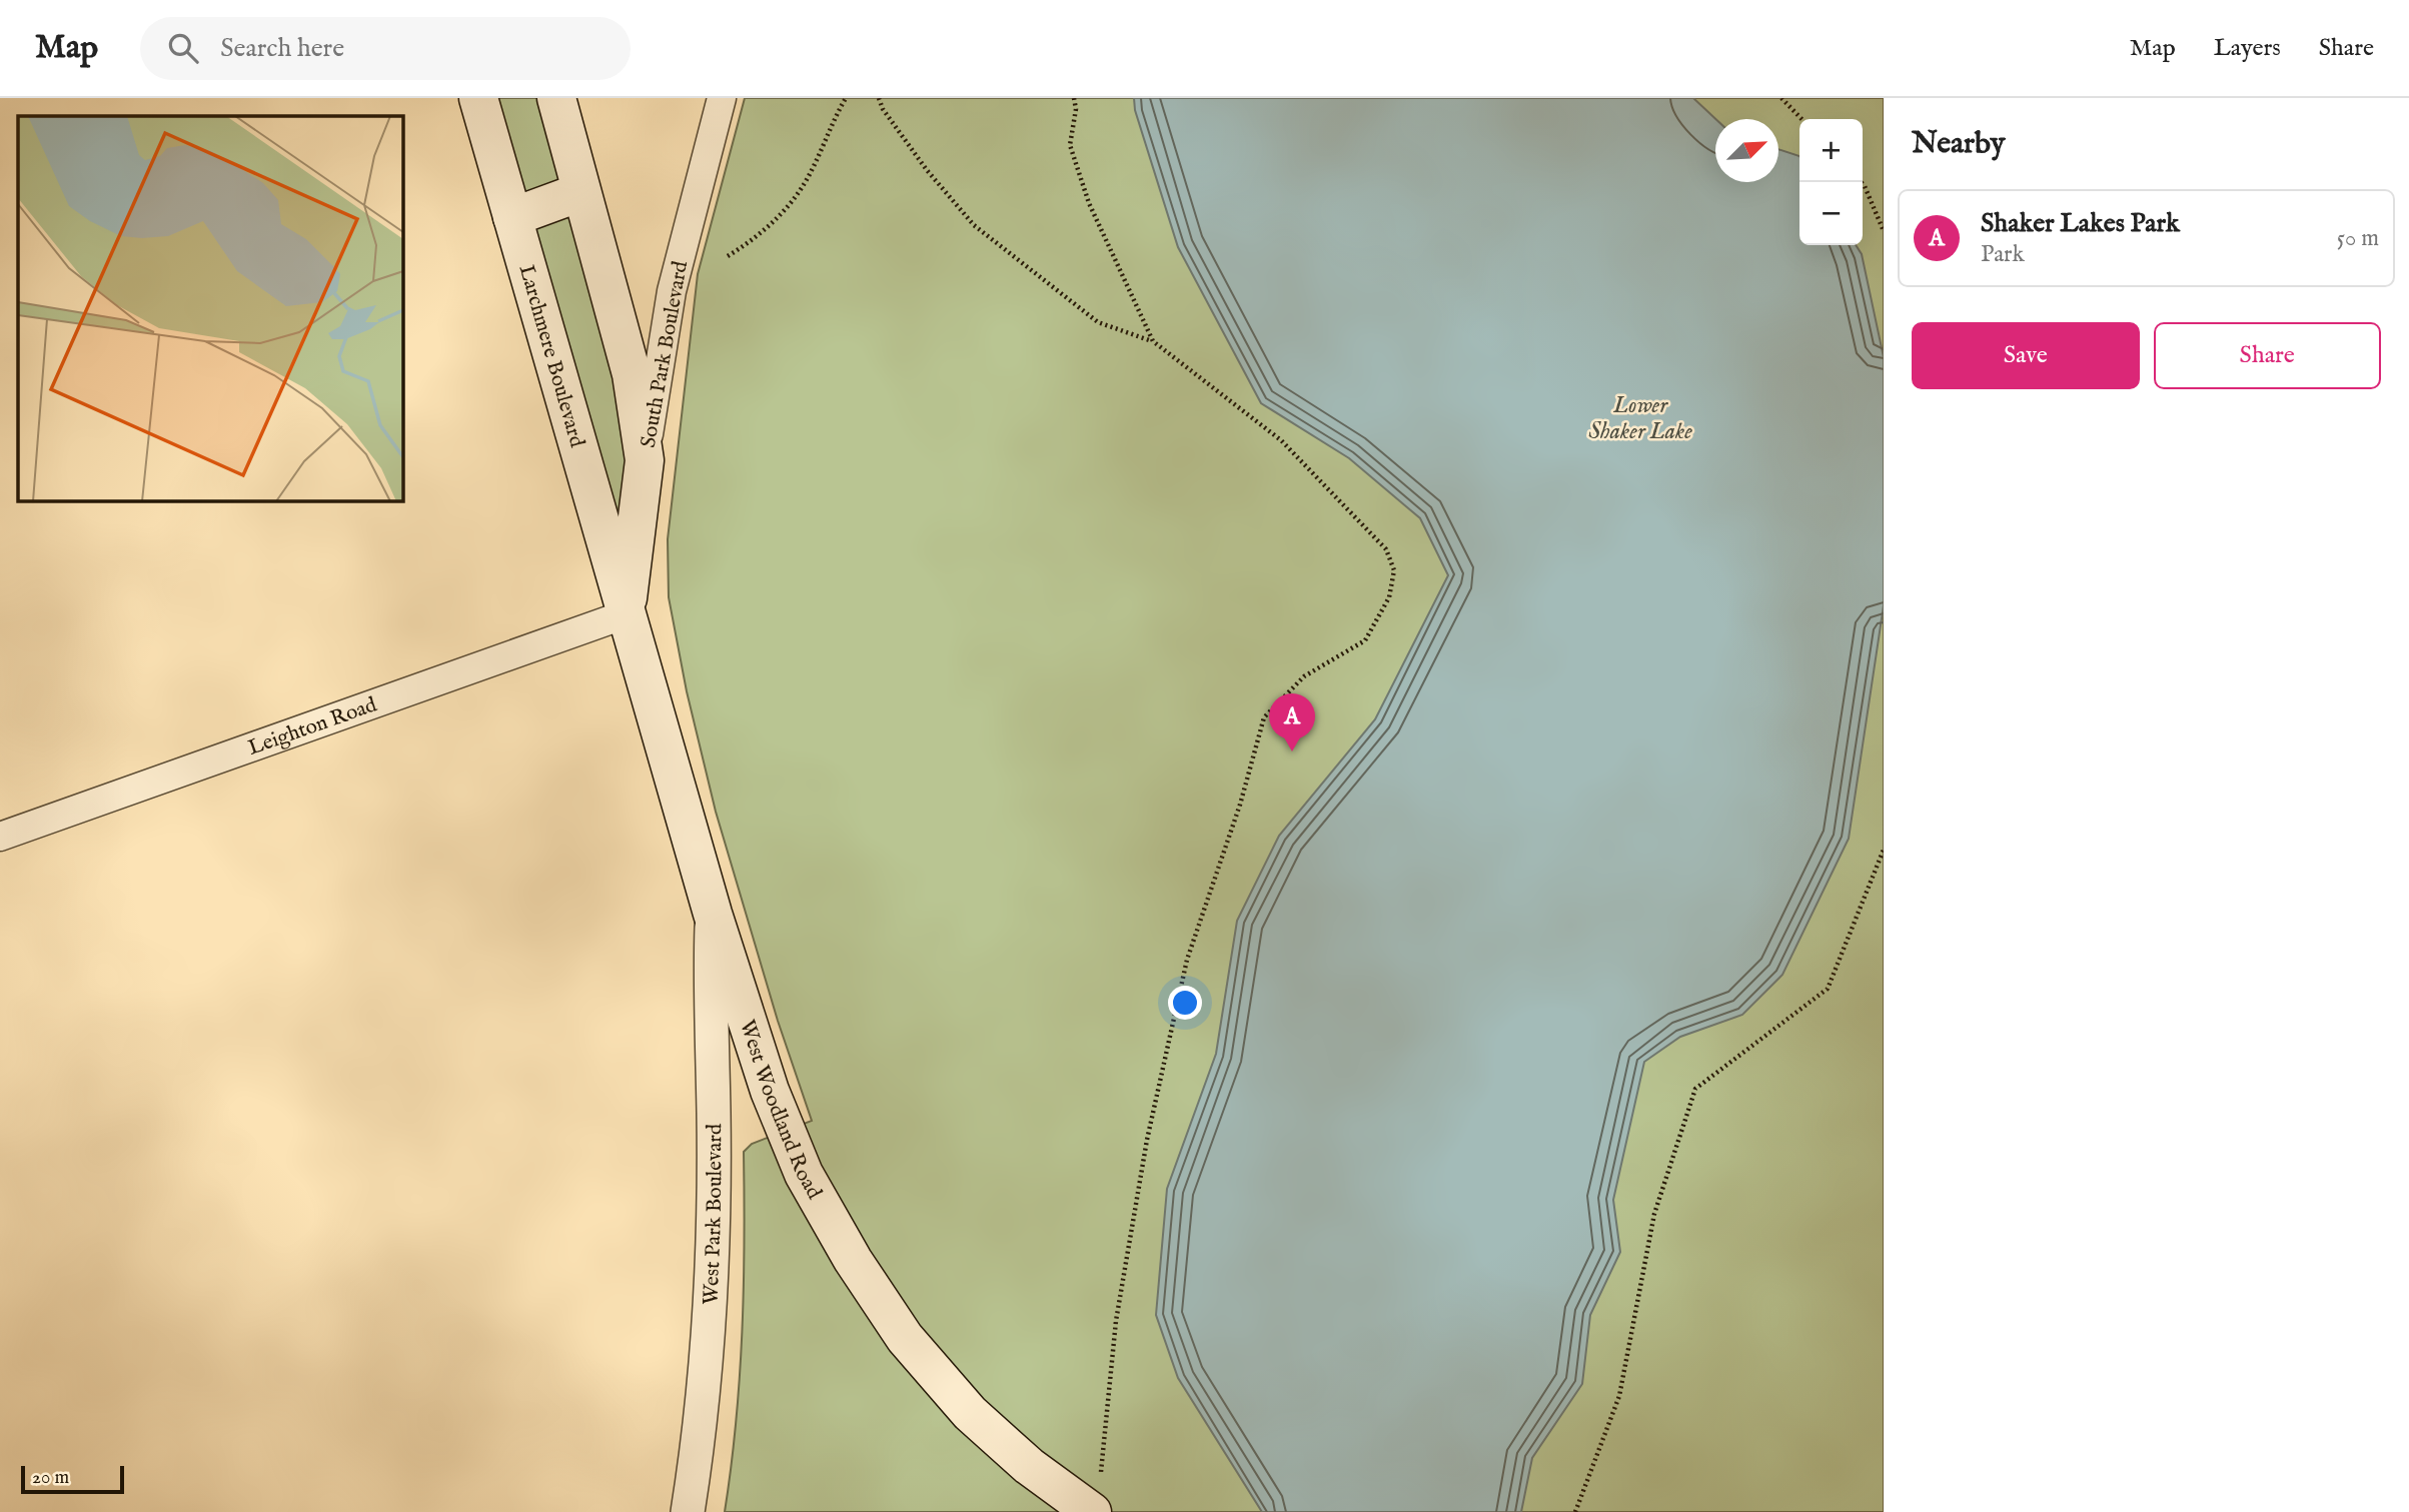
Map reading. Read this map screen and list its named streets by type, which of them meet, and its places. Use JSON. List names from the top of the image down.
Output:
{
  "streets": {
    "main road": ["South Park Boulevard", "Larchmere Boulevard", "West Woodland Road"],
    "street": ["Leighton Road", "West Park Boulevard"]
  },
  "crossings": [
    ["South Park Boulevard", "Larchmere Boulevard"],
    ["South Park Boulevard", "Leighton Road"],
    ["South Park Boulevard", "West Woodland Road"],
    ["Larchmere Boulevard", "Leighton Road"],
    ["Larchmere Boulevard", "West Woodland Road"],
    ["Leighton Road", "West Woodland Road"],
    ["West Woodland Road", "West Park Boulevard"]
  ],
  "water": ["Lower Shaker Lake"],
  "scale_bar": "20 m",
  "north": "top right",
  "page": {
    "header": "Map",
    "search": "Search here",
    "nav": ["Map", "Layers", "Share"],
    "heading": "Nearby",
    "map_buttons": ["+", "−"],
    "list": [
      {
        "mark": "A",
        "name": "Shaker Lakes Park",
        "note": "Park",
        "value": "50 m"
      }
    ],
    "buttons": ["Save", "Share"],
    "pins": "A",
    "scale": "20 m"
  }
}
